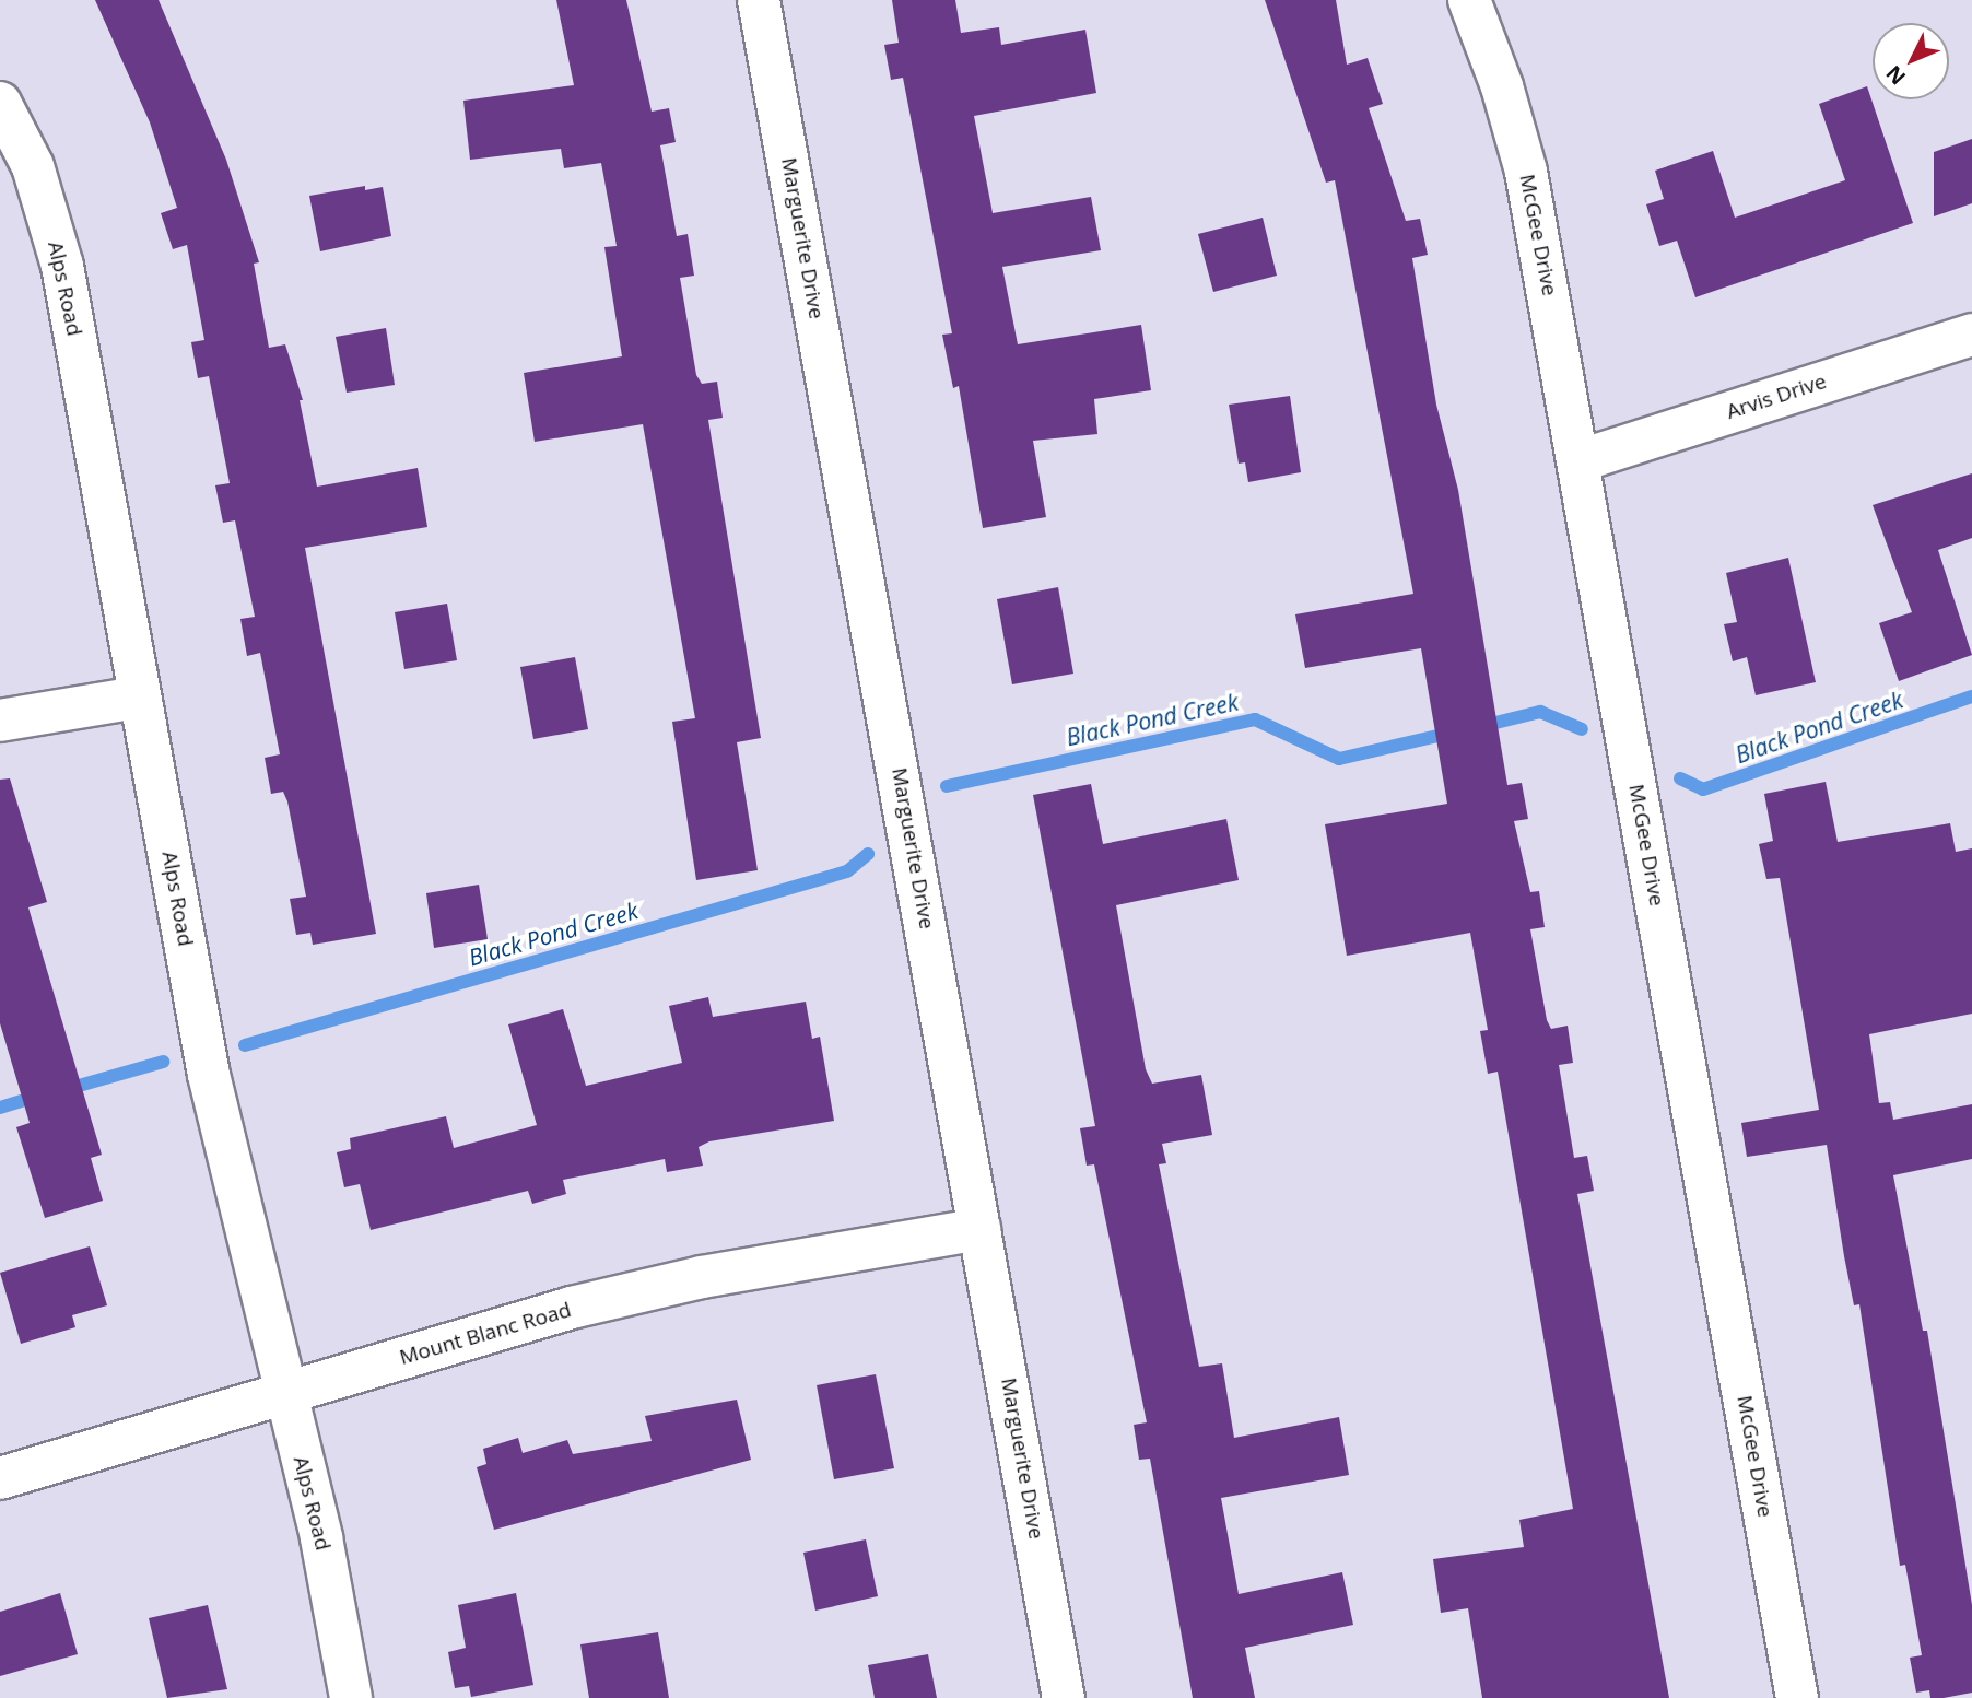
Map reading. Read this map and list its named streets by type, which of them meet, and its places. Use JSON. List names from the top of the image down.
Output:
{
  "streets": {
    "street": [
      "McGee Drive",
      "Marguerite Drive",
      "Alps Road",
      "Arvis Drive",
      "Mount Blanc Road"
    ]
  },
  "crossings": [
    ["McGee Drive", "Arvis Drive"],
    ["Marguerite Drive", "Mount Blanc Road"],
    ["Alps Road", "Mount Blanc Road"]
  ],
  "water": ["Black Pond Creek"],
  "north": "bottom left"
}
